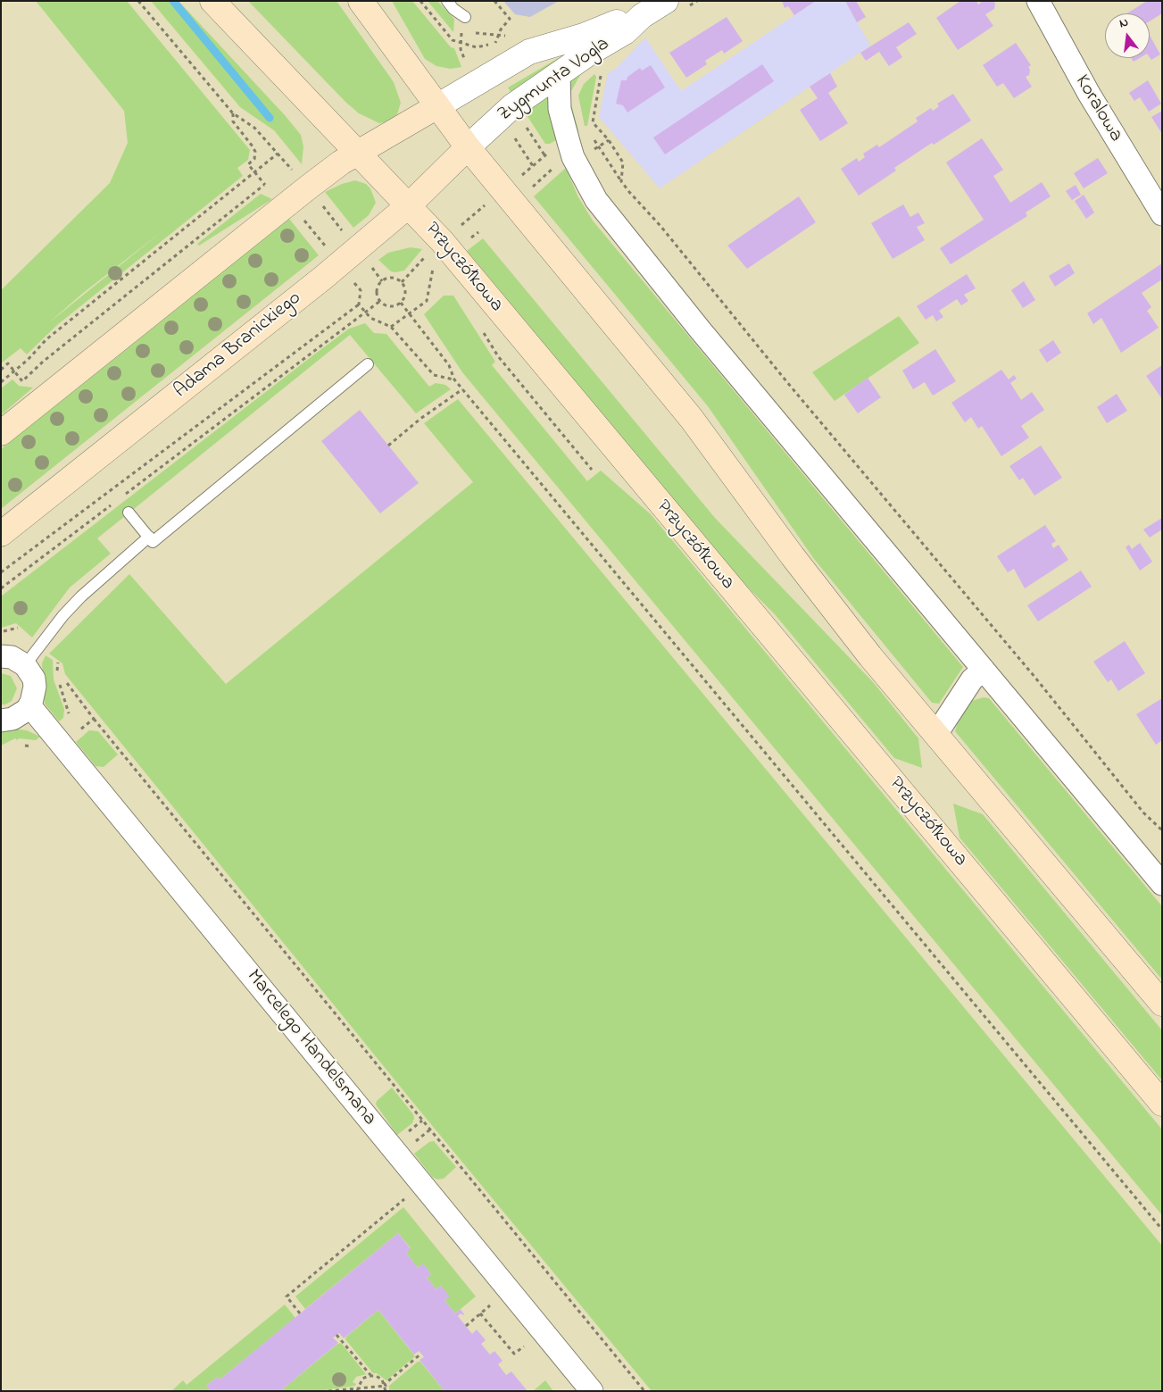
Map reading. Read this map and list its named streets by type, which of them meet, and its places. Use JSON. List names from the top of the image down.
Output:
{
  "streets": {
    "main road": ["Przyczółkowa", "Adama Branickiego"],
    "street": ["Zygmunta Vogla", "Koralowa", "Marcelego Handelsmana"]
  },
  "crossings": [
    ["Zygmunta Vogla", "Adama Branickiego"],
    ["Przyczółkowa", "Adama Branickiego"]
  ],
  "north": "top"
}
